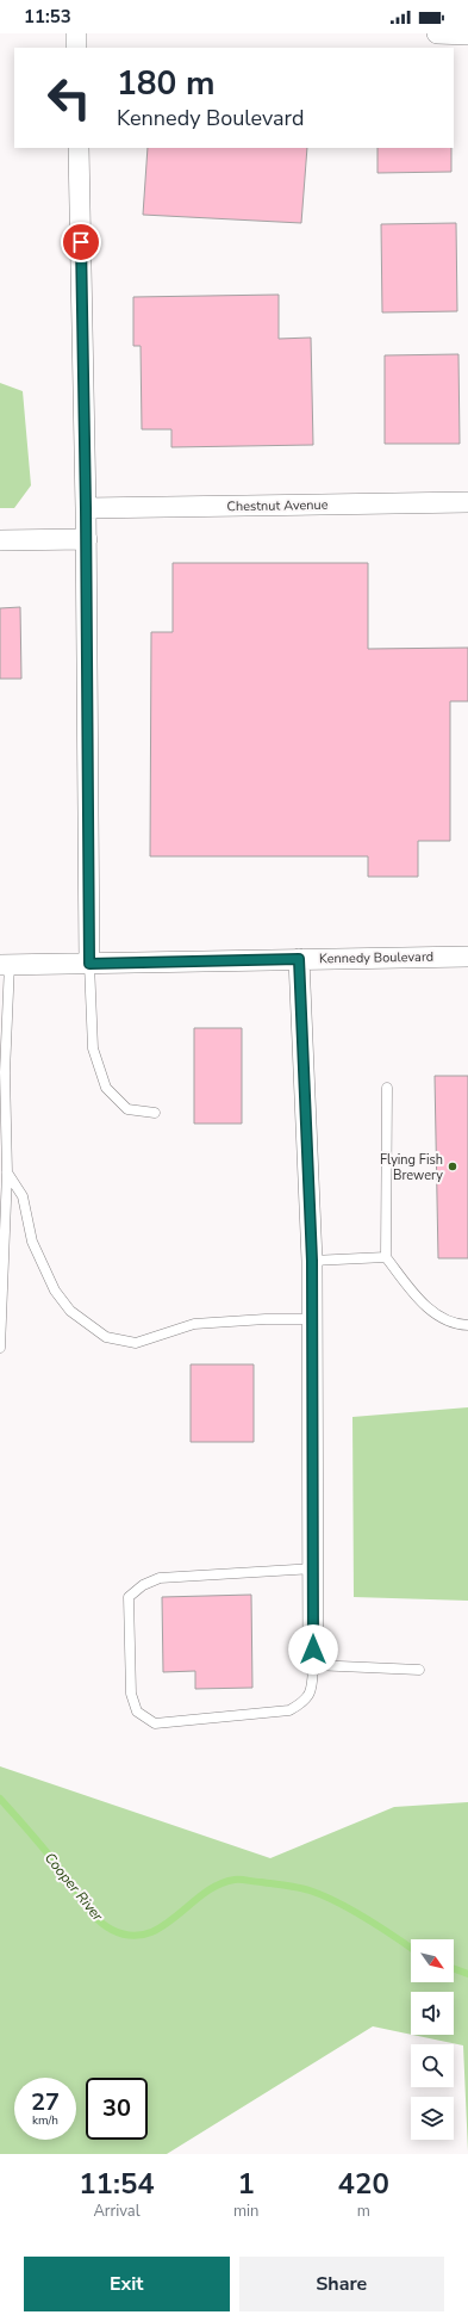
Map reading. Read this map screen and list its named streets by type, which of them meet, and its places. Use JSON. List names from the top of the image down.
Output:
{
  "streets": {
    "street": ["Chestnut Avenue", "Kennedy Boulevard"]
  },
  "water": ["Cooper River"],
  "places": ["Flying Fish Brewery"],
  "north": "bottom right",
  "page": {
    "status": "11:53",
    "turn": ["180 m", "Kennedy Boulevard"],
    "speed": "27 km/h",
    "limit": "30",
    "eta": [
      "11:54",
      "Arrival",
      "1",
      "min",
      "420",
      "m"
    ],
    "buttons": ["Exit", "Share"]
  }
}
